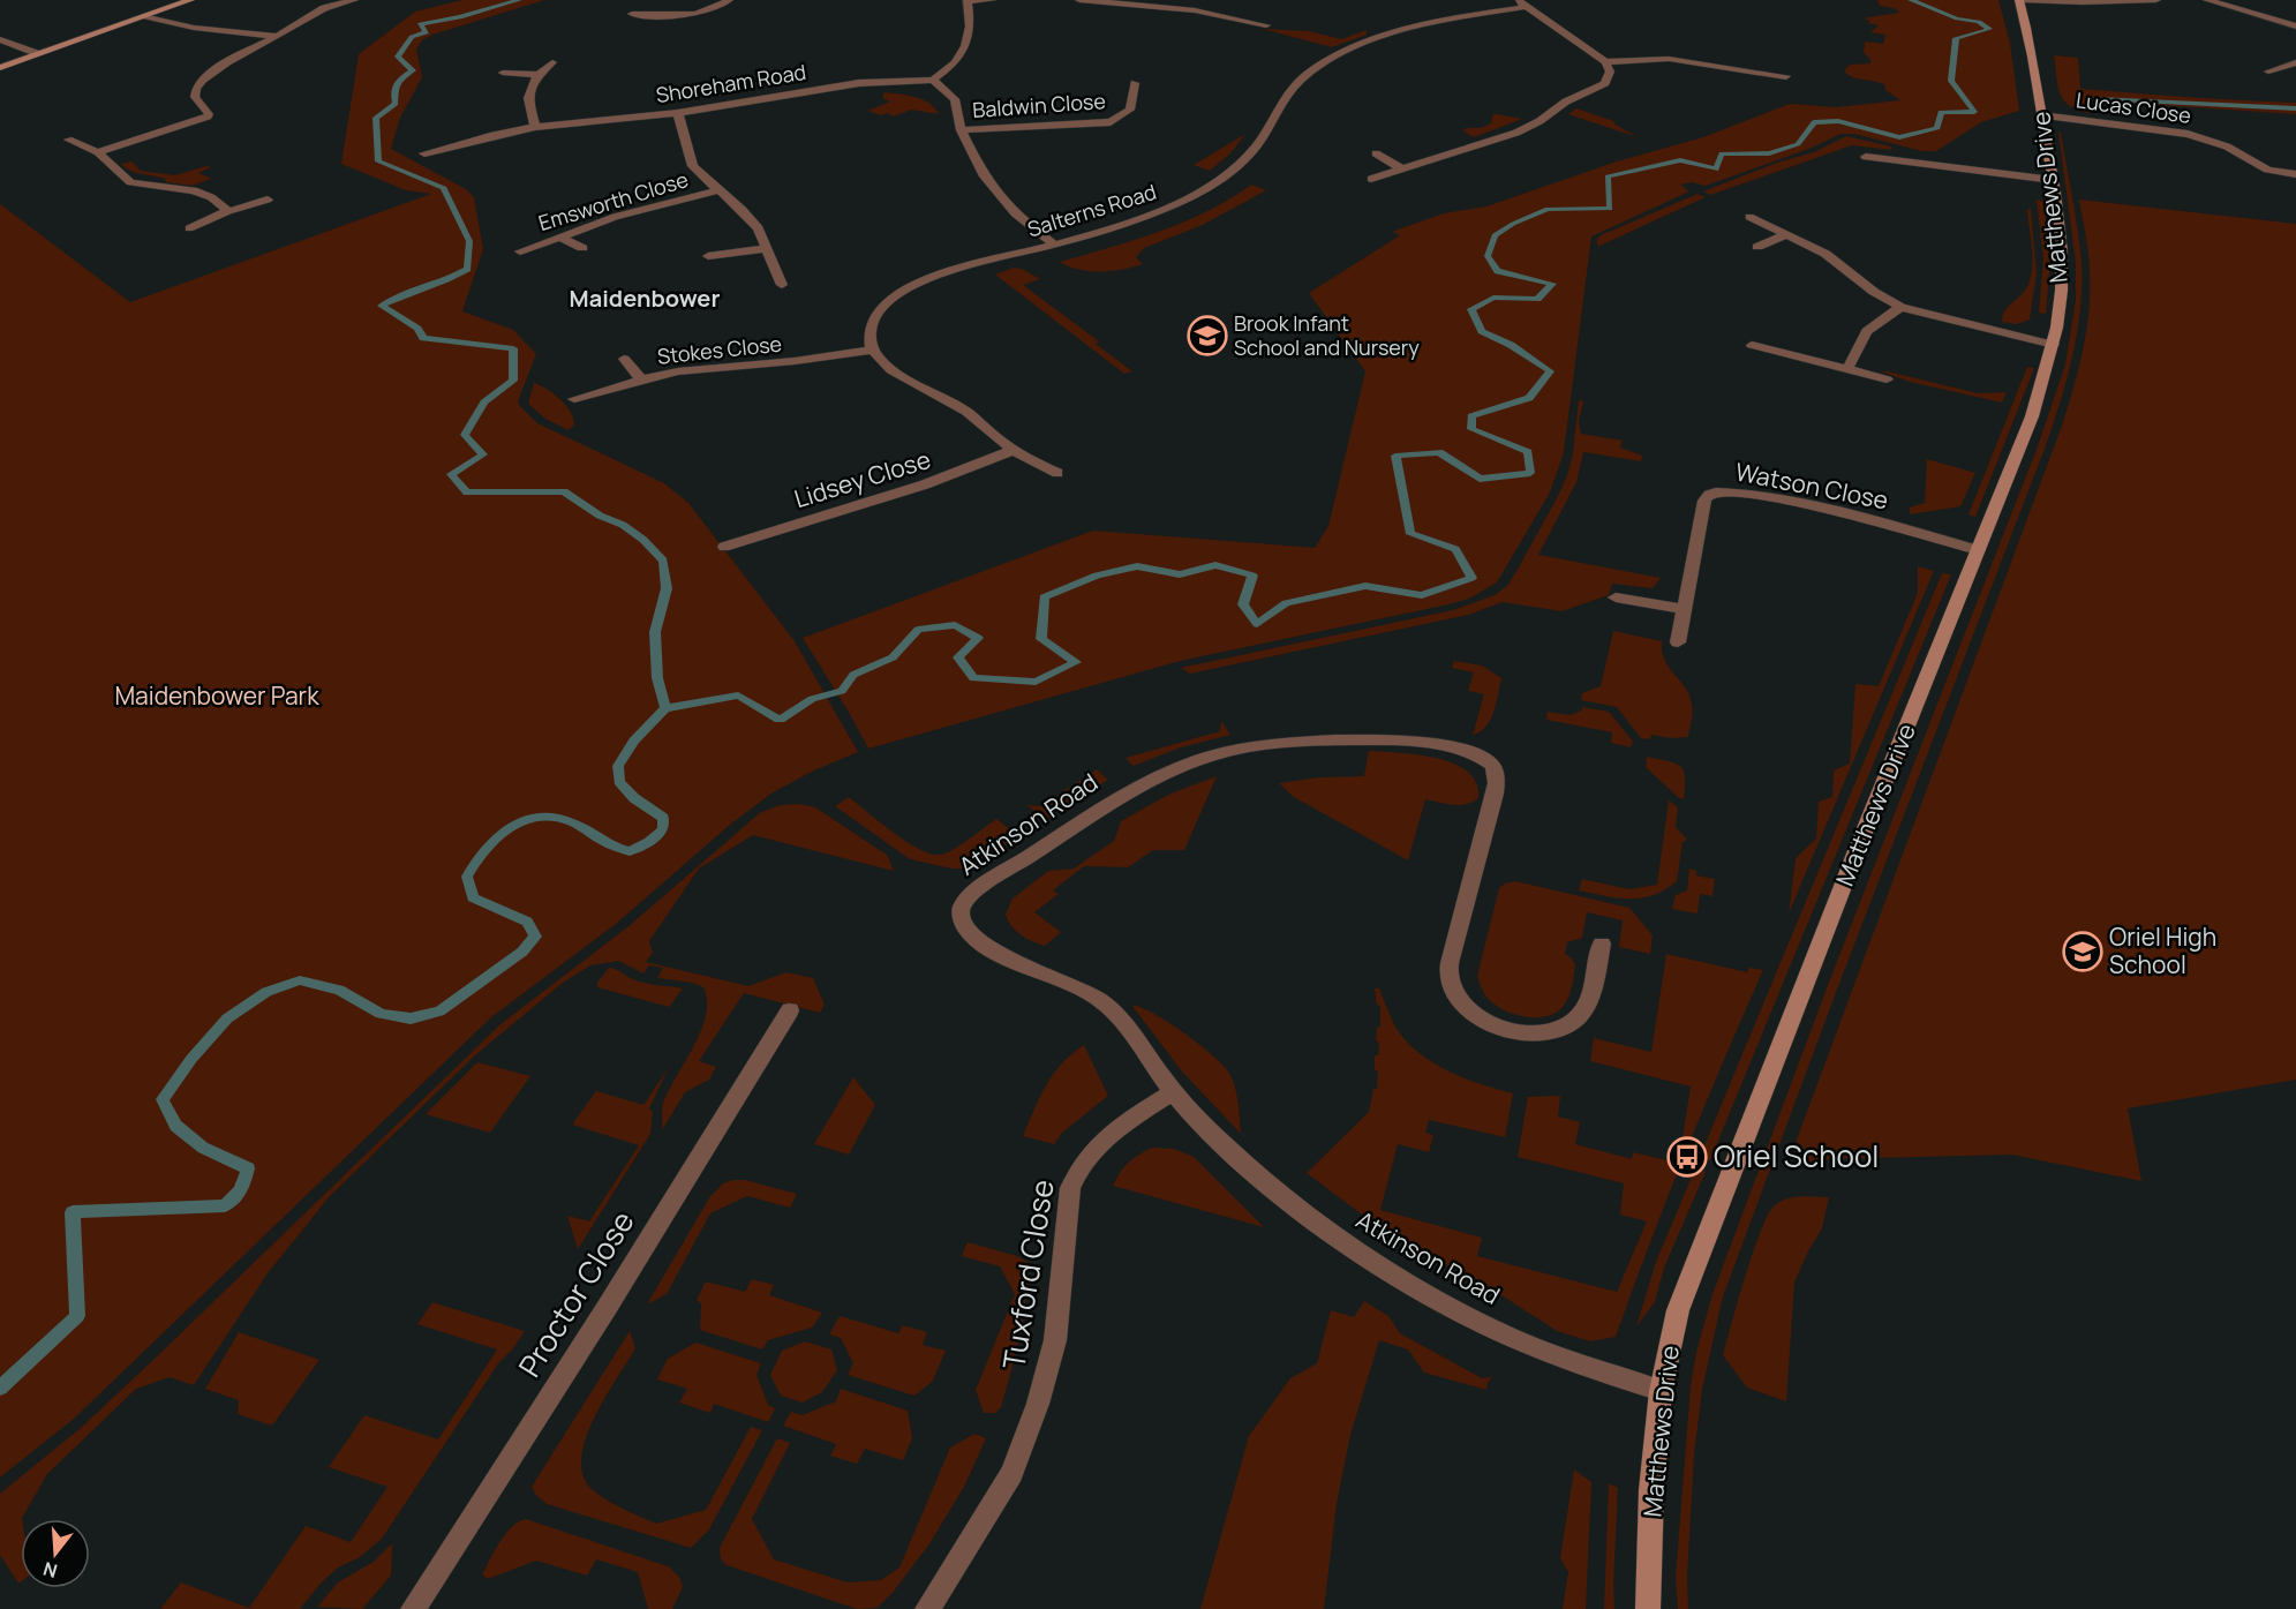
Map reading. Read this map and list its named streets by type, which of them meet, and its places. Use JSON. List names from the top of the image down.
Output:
{
  "streets": {
    "street": [
      "Shoreham Road",
      "Baldwin Close",
      "Lucas Close",
      "Matthews Drive",
      "Emsworth Close",
      "Salterns Road",
      "Stokes Close",
      "Lidsey Close",
      "Watson Close",
      "Atkinson Road",
      "Tuxford Close",
      "Proctor Close"
    ]
  },
  "crossings": [
    ["Lucas Close", "Matthews Drive"],
    ["Matthews Drive", "Watson Close"],
    ["Matthews Drive", "Atkinson Road"],
    ["Salterns Road", "Stokes Close"],
    ["Atkinson Road", "Tuxford Close"]
  ],
  "districts": ["Maidenbower"],
  "parks": ["Maidenbower Park"],
  "places": {
    "school or university": ["Brook Infant School and Nursery", "Oriel High School"],
    "bus stop": ["Oriel School"]
  },
  "north": "bottom"
}
